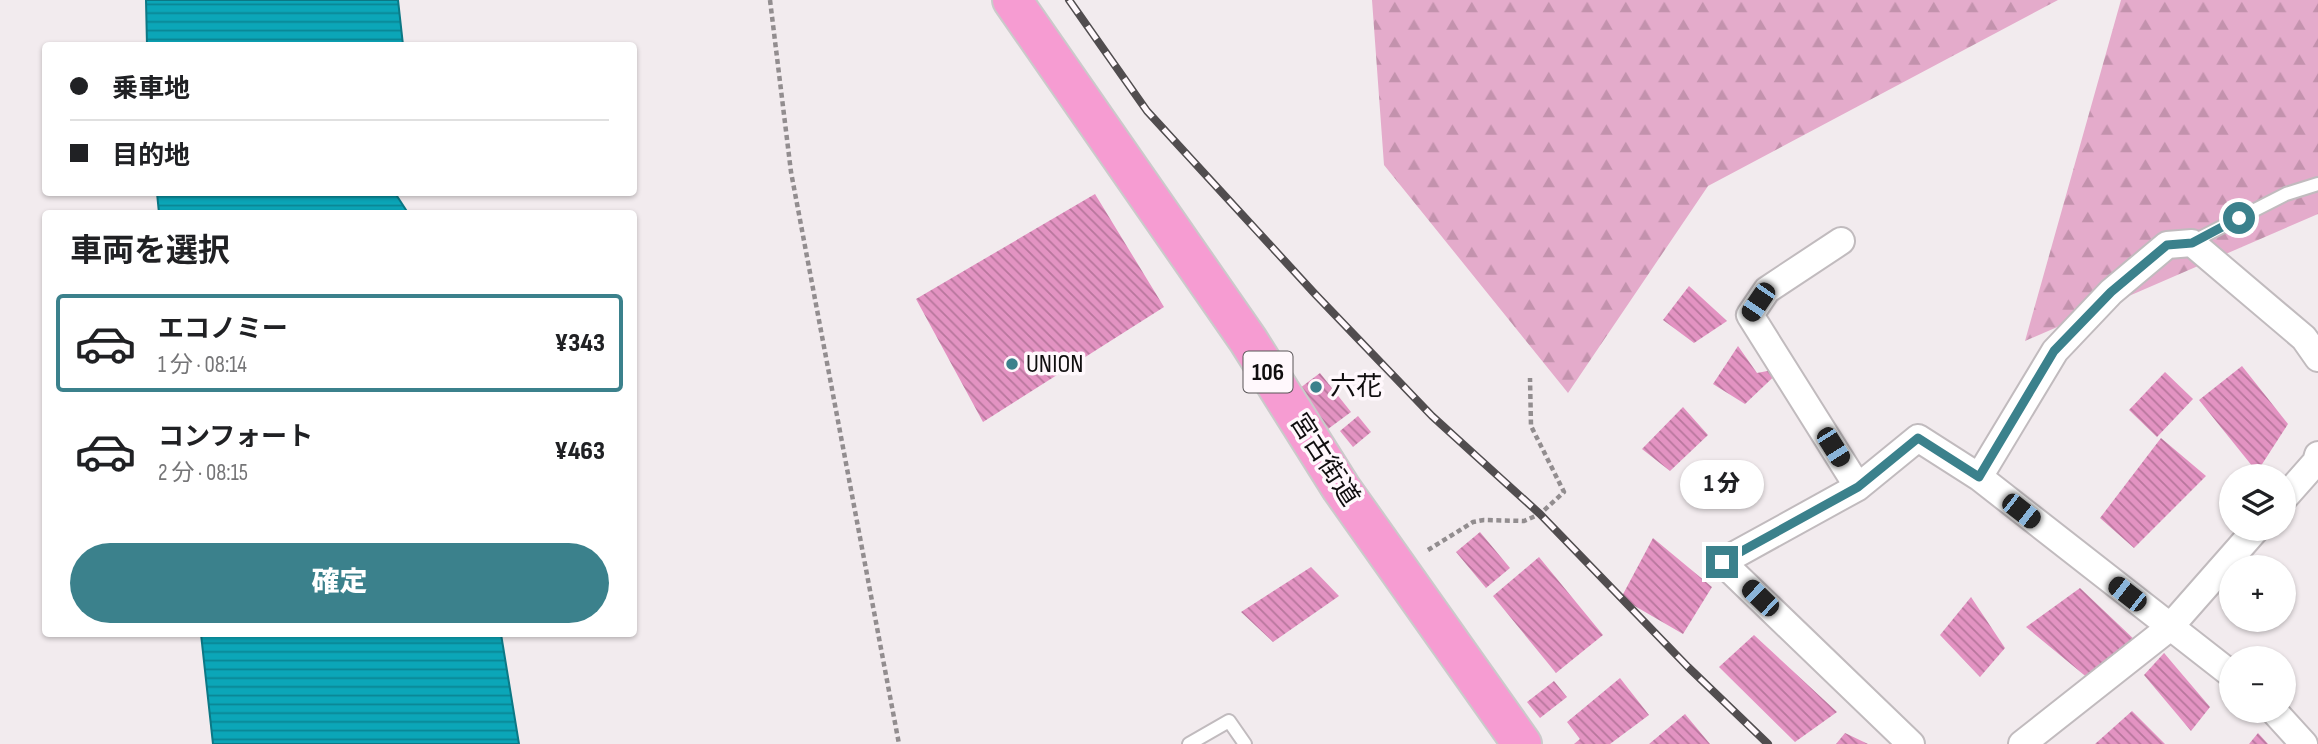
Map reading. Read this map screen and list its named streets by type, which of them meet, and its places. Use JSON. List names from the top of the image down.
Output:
{
  "streets": {
    "highway": ["106", "宮古街道"]
  },
  "places": ["UNION", "六花"],
  "page": {
    "banner": ["乗車地", "目的地"],
    "heading": "車両を選択",
    "list": [
      {
        "name": "エコノミー",
        "note": "1 分 · 08:14",
        "value": "¥343"
      },
      {
        "name": "コンフォート",
        "note": "2 分 · 08:15",
        "value": "¥463"
      }
    ],
    "bubble": "1 分",
    "map_buttons": ["+", "−"],
    "buttons": "確定"
  }
}
